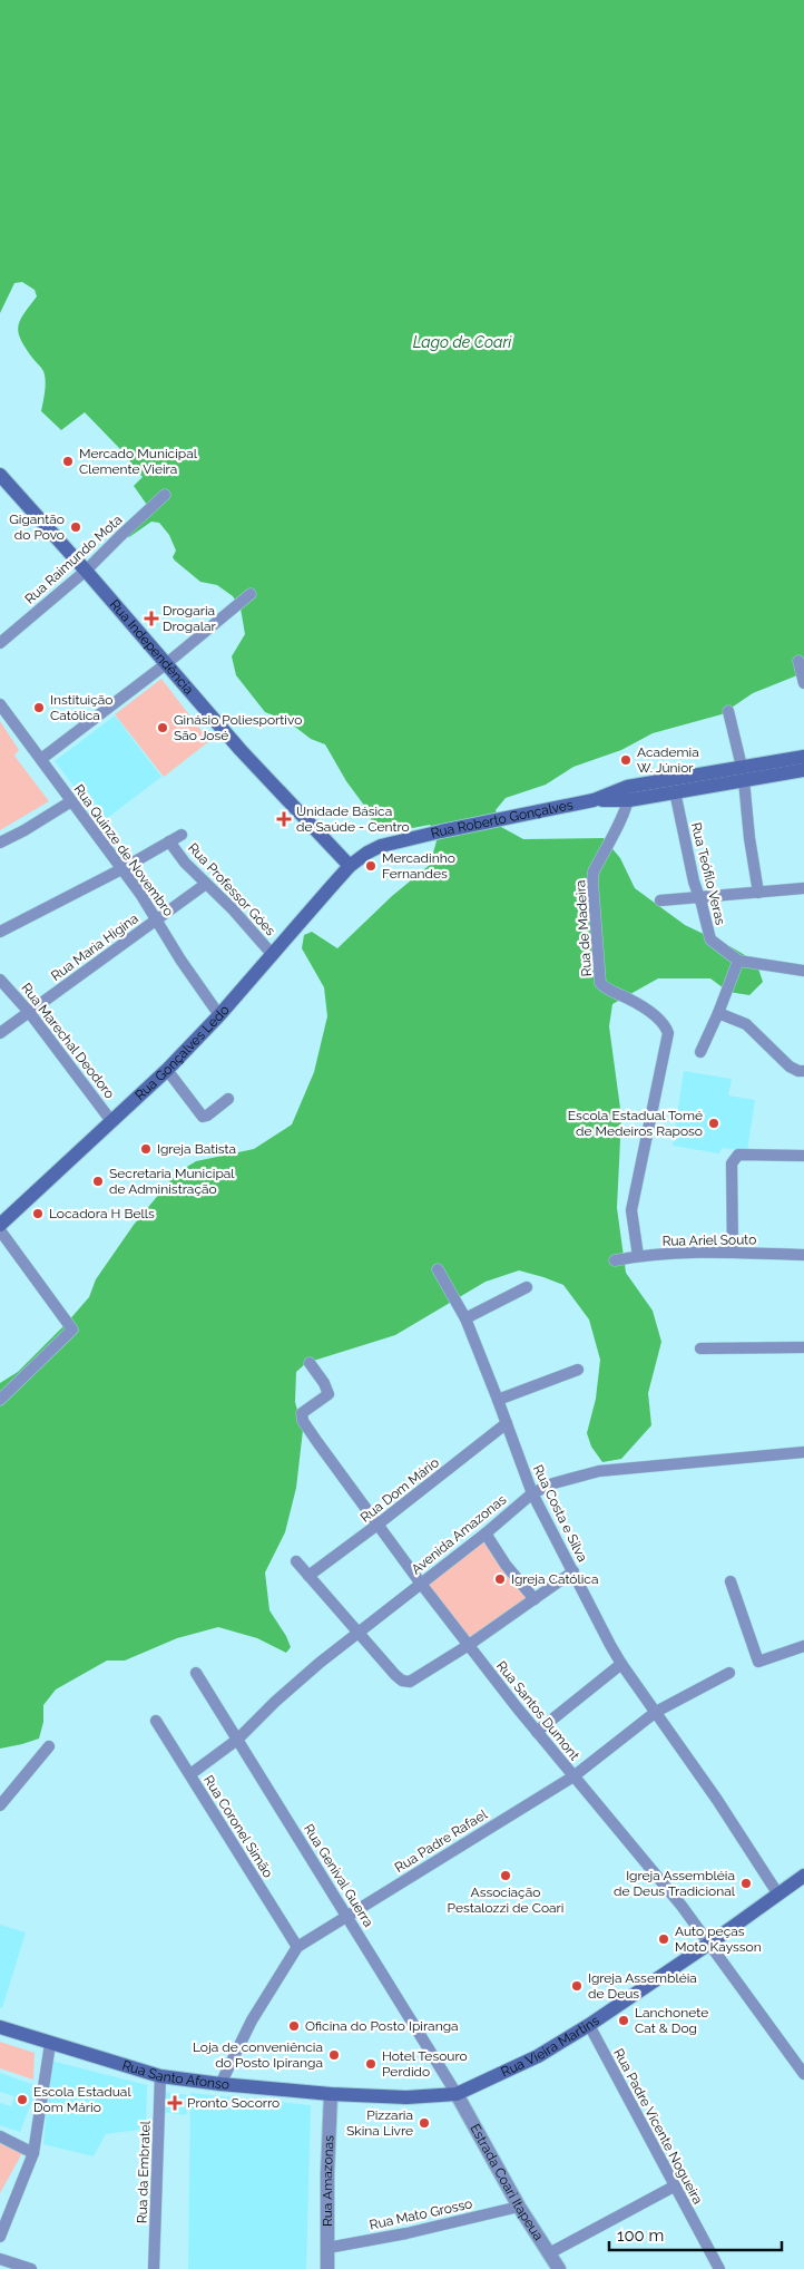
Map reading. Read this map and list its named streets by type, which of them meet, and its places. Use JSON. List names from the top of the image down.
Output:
{
  "streets": {
    "main road": [
      "Rua Independência",
      "Rua Roberto Gonçalves",
      "Rua Gonçalves Ledo",
      "Rua Vieira Martins",
      "Rua Santo Afonso"
    ],
    "street": [
      "Rua Raimundo Mota",
      "Rua Quinze de Novembro",
      "Rua Teófilo Veras",
      "Rua Professor Góes",
      "Rua de Madeira",
      "Rua Maria Higina",
      "Rua Marechal Deodoro",
      "Rua Ariel Souto",
      "Rua Dom Mário",
      "Rua Costa e Silva",
      "Avenida Amazonas",
      "Rua Santos Dumont",
      "Rua Coronel Simão",
      "Rua Padre Rafael",
      "Rua Genival Guerra",
      "Rua Padre Vicente Nogueira",
      "Rua da Embratel",
      "Rua Amazonas",
      "Estrada Coari Itapeua",
      "Rua Mato Grosso"
    ]
  },
  "crossings": [
    ["Rua Raimundo Mota", "Rua Independência"],
    ["Rua Independência", "Rua Roberto Gonçalves"],
    ["Rua Independência", "Rua Gonçalves Ledo"],
    ["Rua Roberto Gonçalves", "Rua de Madeira"],
    ["Rua Roberto Gonçalves", "Rua Gonçalves Ledo"],
    ["Rua Quinze de Novembro", "Rua Maria Higina"],
    ["Rua Quinze de Novembro", "Rua Gonçalves Ledo"],
    ["Rua Professor Góes", "Rua Maria Higina"],
    ["Rua Professor Góes", "Rua Gonçalves Ledo"],
    ["Rua de Madeira", "Rua Ariel Souto"],
    ["Rua Maria Higina", "Rua Marechal Deodoro"],
    ["Rua Marechal Deodoro", "Rua Gonçalves Ledo"],
    ["Rua Dom Mário", "Rua Costa e Silva"],
    ["Rua Dom Mário", "Rua Santos Dumont"],
    ["Rua Costa e Silva", "Avenida Amazonas"],
    ["Rua Costa e Silva", "Rua Padre Rafael"],
    ["Rua Costa e Silva", "Rua Vieira Martins"],
    ["Avenida Amazonas", "Rua Santos Dumont"],
    ["Avenida Amazonas", "Rua Coronel Simão"],
    ["Avenida Amazonas", "Rua Genival Guerra"],
    ["Rua Santos Dumont", "Rua Padre Rafael"],
    ["Rua Santos Dumont", "Rua Vieira Martins"],
    ["Rua Coronel Simão", "Rua Padre Rafael"],
    ["Rua Padre Rafael", "Rua Genival Guerra"],
    ["Rua Padre Rafael", "Rua Santo Afonso"],
    ["Rua Genival Guerra", "Rua Vieira Martins"],
    ["Rua Genival Guerra", "Rua Santo Afonso"],
    ["Rua Genival Guerra", "Estrada Coari Itapeua"],
    ["Rua Vieira Martins", "Rua Santo Afonso"],
    ["Rua Vieira Martins", "Rua Padre Vicente Nogueira"],
    ["Rua Vieira Martins", "Estrada Coari Itapeua"],
    ["Rua Santo Afonso", "Rua da Embratel"],
    ["Rua Santo Afonso", "Rua Amazonas"],
    ["Rua Santo Afonso", "Estrada Coari Itapeua"],
    ["Rua Amazonas", "Rua Mato Grosso"],
    ["Estrada Coari Itapeua", "Rua Mato Grosso"]
  ],
  "water": ["Lago de Coari"],
  "places": {
    "other": [
      "Mercado Municipal Clemente Vieira",
      "Gigantão do Povo",
      "Instituição Católica",
      "Ginásio Poliesportivo São José",
      "Academia W. Júnior",
      "Mercadinho Fernandes",
      "Escola Estadual Tomé de Medeiros Raposo",
      "Igreja Batista",
      "Secretaria Municipal de Administração",
      "Locadora H Bells",
      "Igreja Católica",
      "Associação Pestalozzi de Coari",
      "Igreja Assembléia de Deus Tradicional",
      "Auto peças Moto Kaysson",
      "Igreja Assembléia de Deus",
      "Lanchonete Cat & Dog",
      "Oficina do Posto Ipiranga",
      "Loja de conveniência do Posto Ipiranga",
      "Hotel Tesouro Perdido",
      "Escola Estadual Dom Mário",
      "Pizzaria Skina Livre"
    ],
    "health": ["Drogaria Drogalar", "Unidade Básica de Saúde - Centro", "Pronto Socorro"]
  },
  "scale_bar": "100 m"
}
